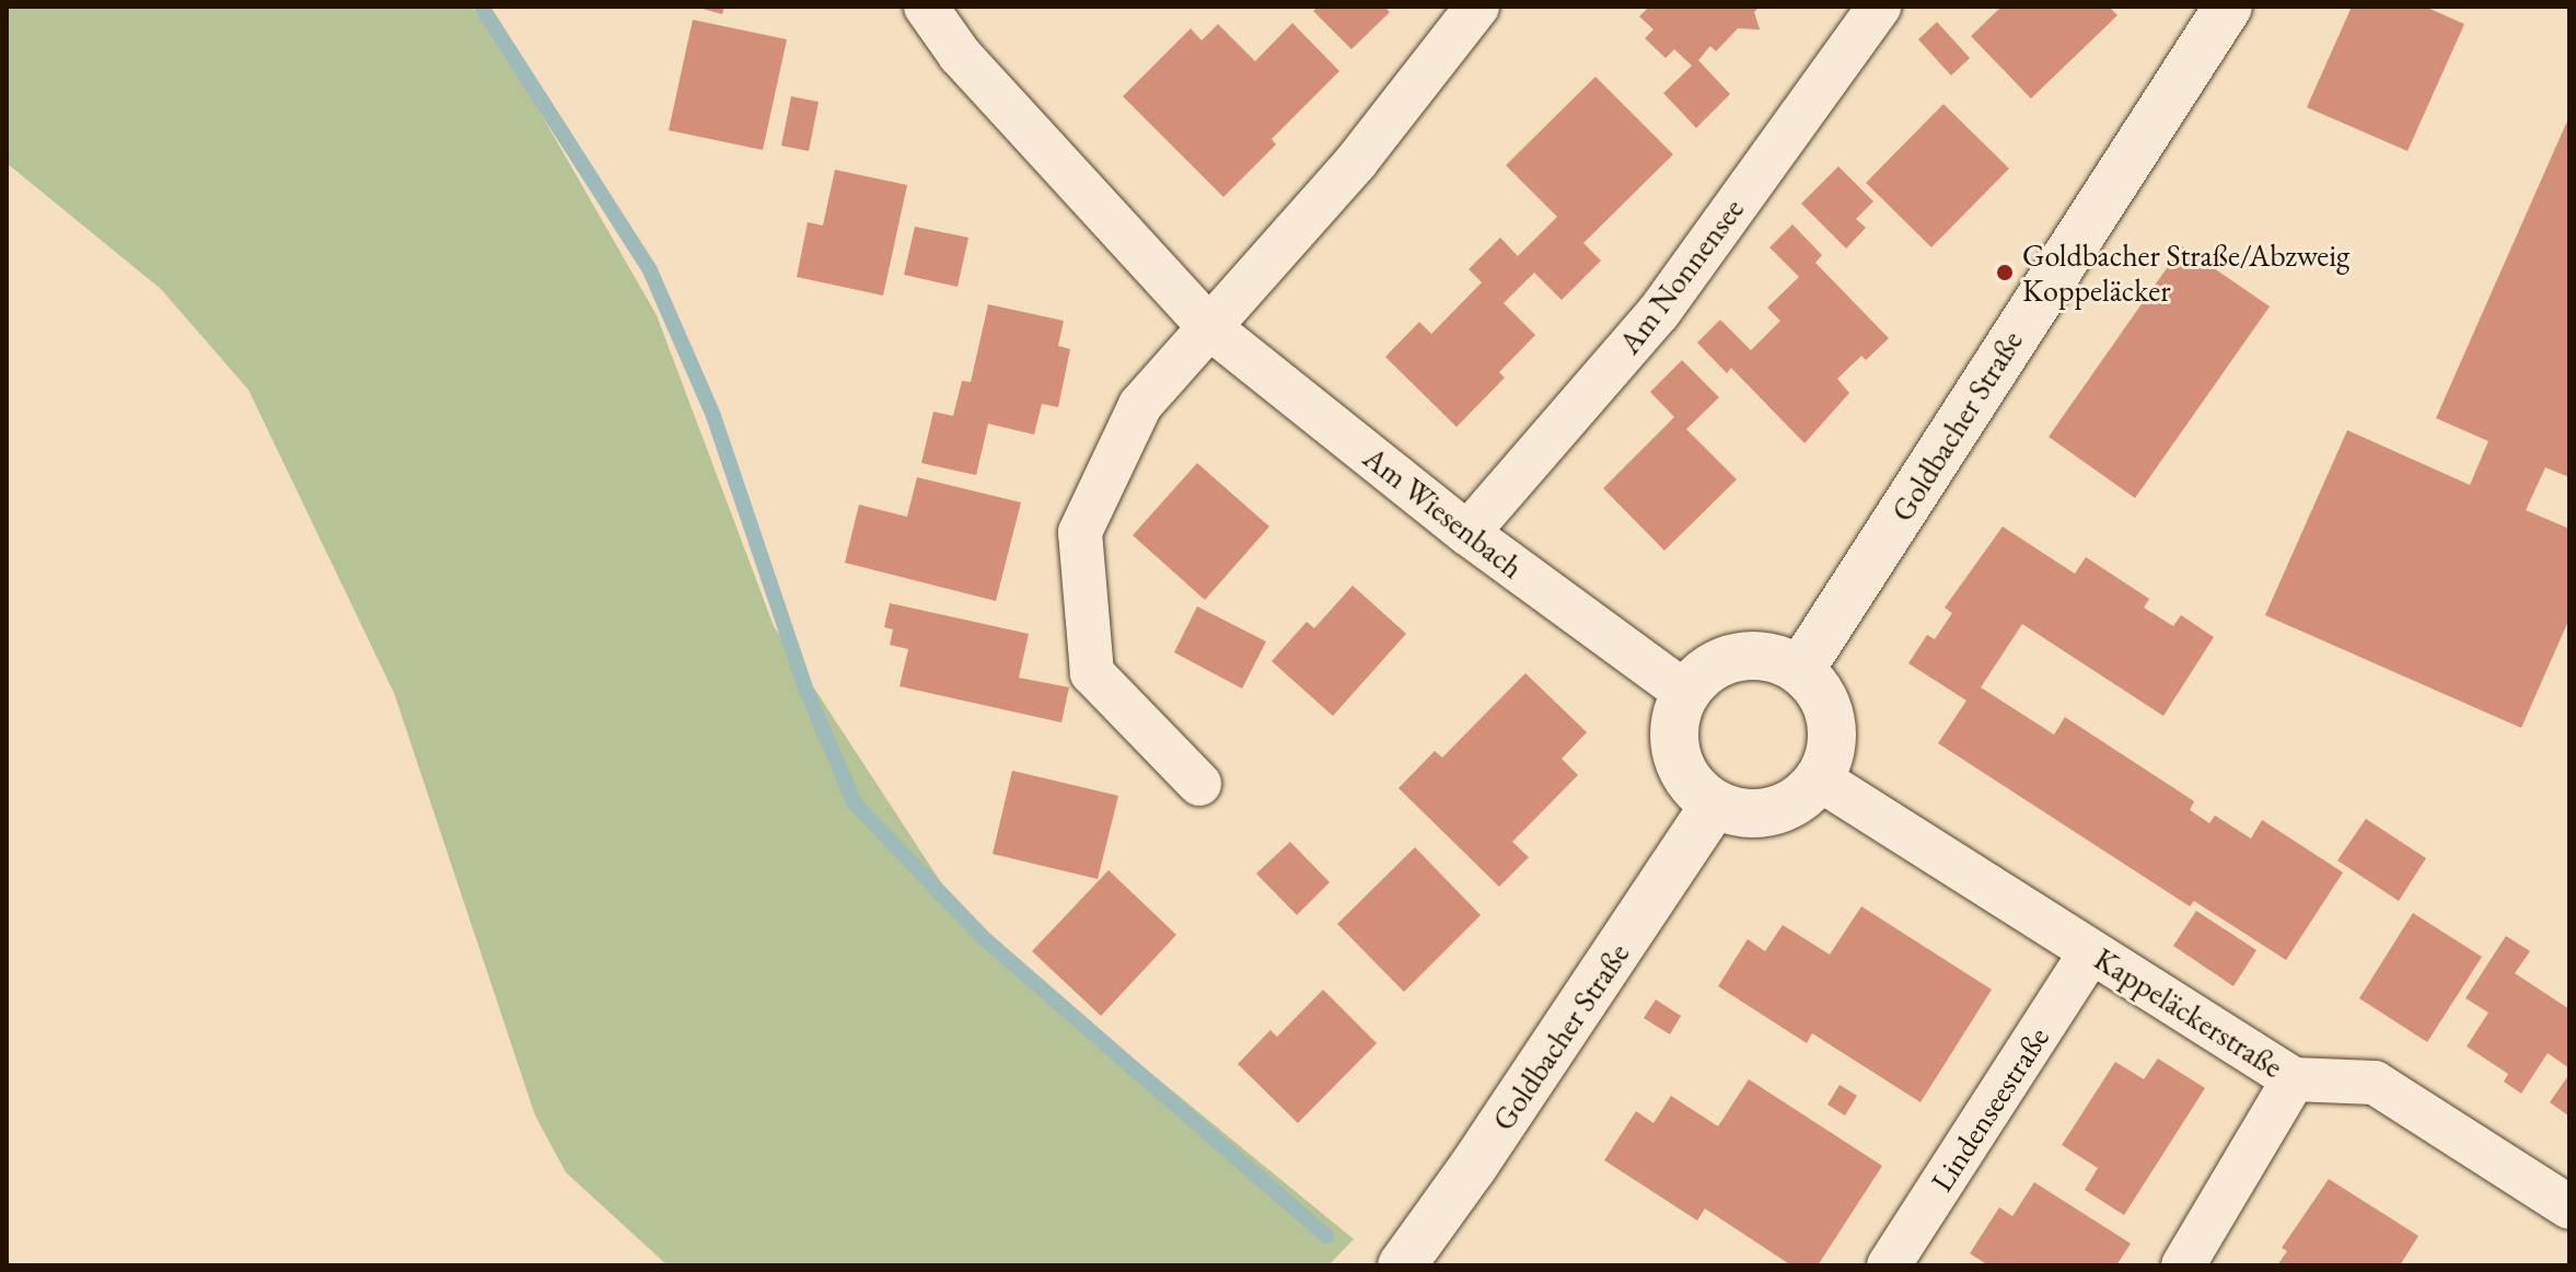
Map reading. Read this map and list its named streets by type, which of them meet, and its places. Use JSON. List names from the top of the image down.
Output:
{
  "streets": {
    "street": [
      "Am Nonnensee",
      "Goldbacher Straße",
      "Am Wiesenbach",
      "Kappeläckerstraße",
      "Lindenseestraße"
    ]
  },
  "crossings": [
    ["Am Nonnensee", "Am Wiesenbach"],
    ["Goldbacher Straße", "Am Wiesenbach"],
    ["Goldbacher Straße", "Kappeläckerstraße"],
    ["Am Wiesenbach", "Kappeläckerstraße"],
    ["Kappeläckerstraße", "Lindenseestraße"]
  ],
  "places": ["Goldbacher Straße/Abzweig Koppeläcker"]
}
